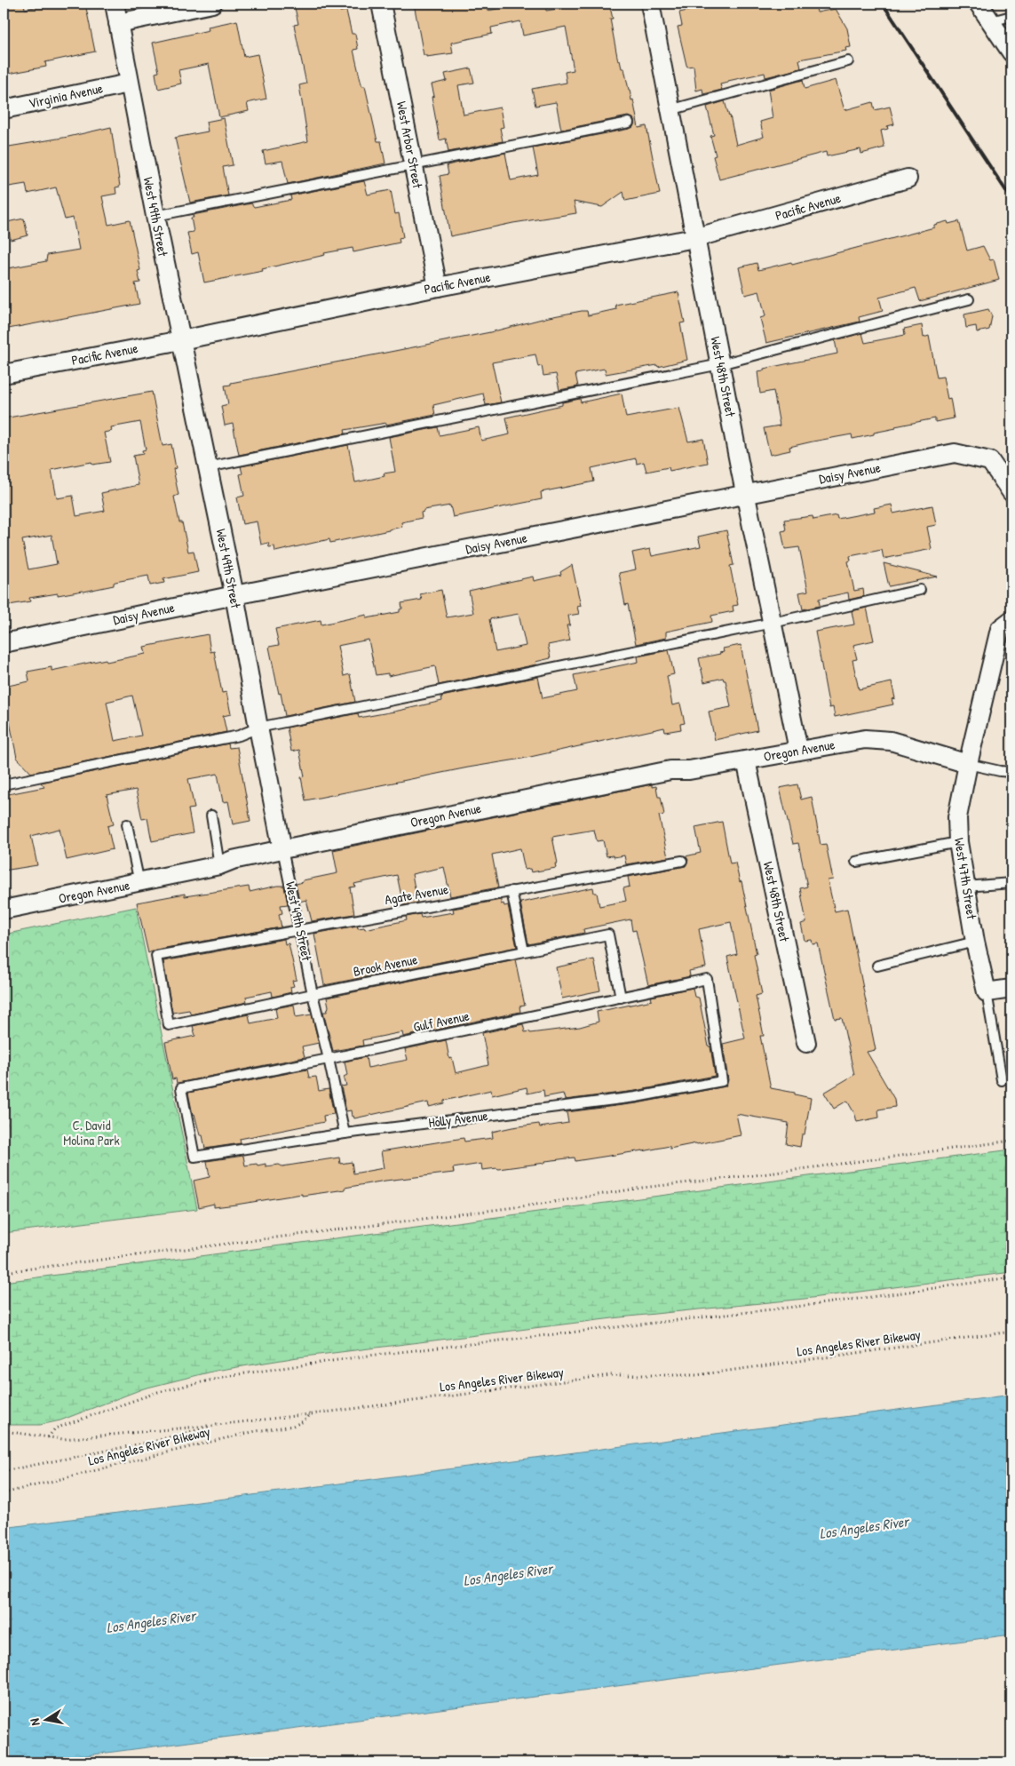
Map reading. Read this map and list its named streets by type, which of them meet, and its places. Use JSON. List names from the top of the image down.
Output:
{
  "streets": {
    "street": [
      "Virginia Avenue",
      "West Arbor Street",
      "Pacific Avenue",
      "West 49th Street",
      "West 48th Street",
      "Daisy Avenue",
      "Oregon Avenue",
      "West 47th Street"
    ],
    "lane": [
      "Agate Avenue",
      "Brook Avenue",
      "Gulf Avenue",
      "Holly Avenue"
    ],
    "path": ["Los Angeles River Bikeway"]
  },
  "crossings": [
    ["Virginia Avenue", "West 49th Street"],
    ["West Arbor Street", "Pacific Avenue"],
    ["Pacific Avenue", "West 49th Street"],
    ["Pacific Avenue", "West 48th Street"],
    ["West 49th Street", "Daisy Avenue"],
    ["West 49th Street", "Oregon Avenue"],
    ["West 49th Street", "Agate Avenue"],
    ["West 49th Street", "Brook Avenue"],
    ["West 49th Street", "Gulf Avenue"],
    ["West 49th Street", "Holly Avenue"],
    ["West 48th Street", "Daisy Avenue"],
    ["West 48th Street", "Oregon Avenue"],
    ["Oregon Avenue", "West 47th Street"],
    ["Agate Avenue", "Brook Avenue"],
    ["Brook Avenue", "Gulf Avenue"],
    ["Gulf Avenue", "Holly Avenue"]
  ],
  "water": ["Los Angeles River"],
  "parks": ["C. David Molina Park"],
  "north": "left"
}
